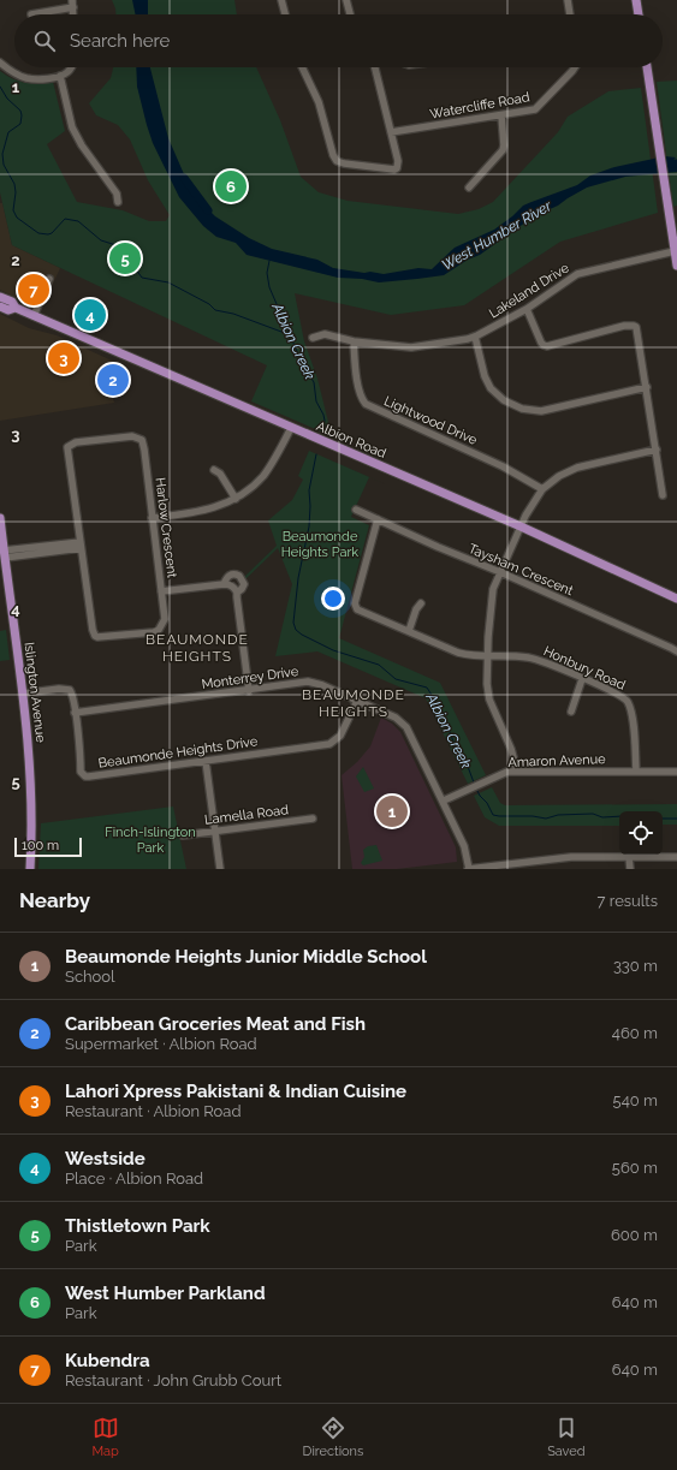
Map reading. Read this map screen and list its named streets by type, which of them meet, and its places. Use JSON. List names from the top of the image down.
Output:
{
  "streets": {
    "main road": ["Albion Road", "Islington Avenue"],
    "street": [
      "Watercliffe Road",
      "Lakeland Drive",
      "Lightwood Drive",
      "Harlow Crescent",
      "Taysham Crescent",
      "Honbury Road",
      "Monterrey Drive",
      "Beaumonde Heights Drive",
      "Amaron Avenue",
      "Lamella Road"
    ]
  },
  "crossings": [
    ["Lakeland Drive", "Lightwood Drive"],
    ["Taysham Crescent", "Honbury Road"],
    ["Honbury Road", "Amaron Avenue"],
    ["Monterrey Drive", "Beaumonde Heights Drive"],
    ["Monterrey Drive", "Amaron Avenue"],
    ["Islington Avenue", "Beaumonde Heights Drive"]
  ],
  "districts": ["BEAUMONDE HEIGHTS", "BEAUMONDE HEIGHTS"],
  "water": ["West Humber River", "Albion Creek"],
  "parks": ["Beaumonde Heights Park", "Finch-Islington Park"],
  "scale_bar": "100 m",
  "page": {
    "search": "Search here",
    "pins": [
      "6",
      "5",
      "7",
      "4",
      "3",
      "2",
      "1"
    ],
    "scale": "100 m",
    "heading": ["Nearby", "7 results"],
    "list": [
      {
        "mark": "1",
        "name": "Beaumonde Heights Junior Middle School",
        "note": "School",
        "value": "330 m"
      },
      {
        "mark": "2",
        "name": "Caribbean Groceries Meat and Fish",
        "note": "Supermarket · Albion Road",
        "value": "460 m"
      },
      {
        "mark": "3",
        "name": "Lahori Xpress Pakistani & Indian Cuisine",
        "note": "Restaurant · Albion Road",
        "value": "540 m"
      },
      {
        "mark": "4",
        "name": "Westside",
        "note": "Place · Albion Road",
        "value": "560 m"
      },
      {
        "mark": "5",
        "name": "Thistletown Park",
        "note": "Park",
        "value": "600 m"
      },
      {
        "mark": "6",
        "name": "West Humber Parkland",
        "note": "Park",
        "value": "640 m"
      },
      {
        "mark": "7",
        "name": "Kubendra",
        "note": "Restaurant · John Grubb Court",
        "value": "640 m"
      }
    ],
    "nav": ["Map", "Directions", "Saved"]
  },
  "grid": {
    "rows": [
      "1",
      "2",
      "3",
      "4",
      "5"
    ]
  }
}
